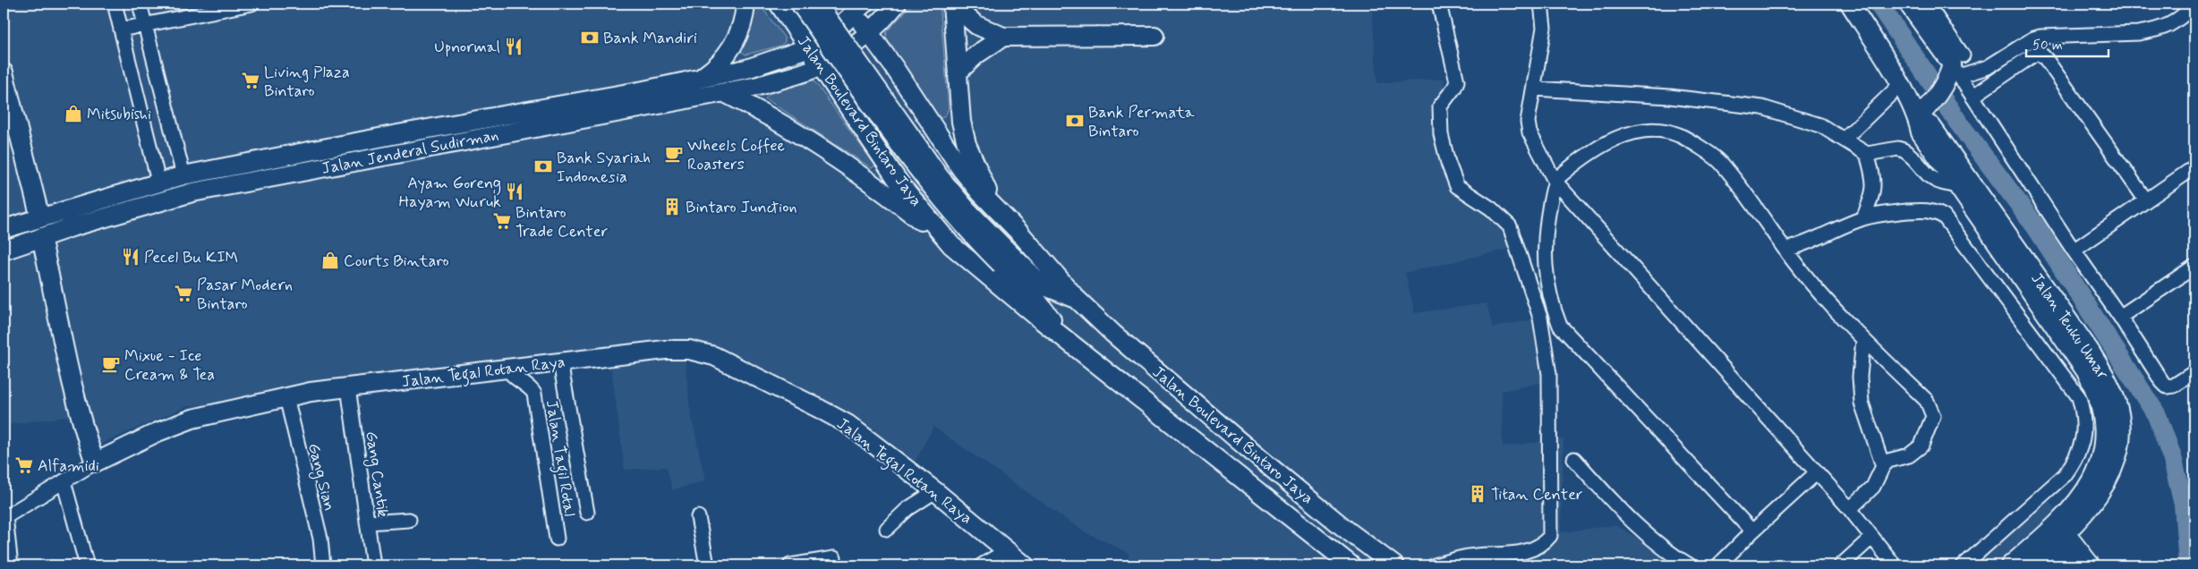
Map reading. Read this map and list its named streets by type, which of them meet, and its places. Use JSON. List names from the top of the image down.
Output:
{
  "streets": {
    "main road": [
      "Jalan Boulevard Bintaro Jaya",
      "Jalan Jenderal Sudirman",
      "Jalan Teuku Umar",
      "Jalan Tegal Rotan Raya"
    ],
    "street": ["Jalan Tagil Rotal", "Gang Cantik", "Gang Sian"]
  },
  "crossings": [
    ["Jalan Boulevard Bintaro Jaya", "Jalan Jenderal Sudirman"],
    ["Jalan Tegal Rotan Raya", "Jalan Tagil Rotal"],
    ["Jalan Tegal Rotan Raya", "Gang Cantik"],
    ["Jalan Tegal Rotan Raya", "Gang Sian"]
  ],
  "places": {
    "bank": ["Bank Mandiri", "Bank Permata Bintaro", "Bank Syariah Indonesia"],
    "restaurant": ["Upnormal", "Ayam Goreng Hayam Wuruk", "Pecel Bu KIM"],
    "supermarket": [
      "Living Plaza Bintaro",
      "Bintaro Trade Center",
      "Pasar Modern Bintaro",
      "Alfamidi"
    ],
    "shop": ["Mitsubishi", "Courts Bintaro"],
    "cafe": ["Wheels Coffee Roasters", "Mixue - Ice Cream & Tea"],
    "building": ["Bintaro Junction", "Titan Center"]
  },
  "scale_bar": "50 m"
}
